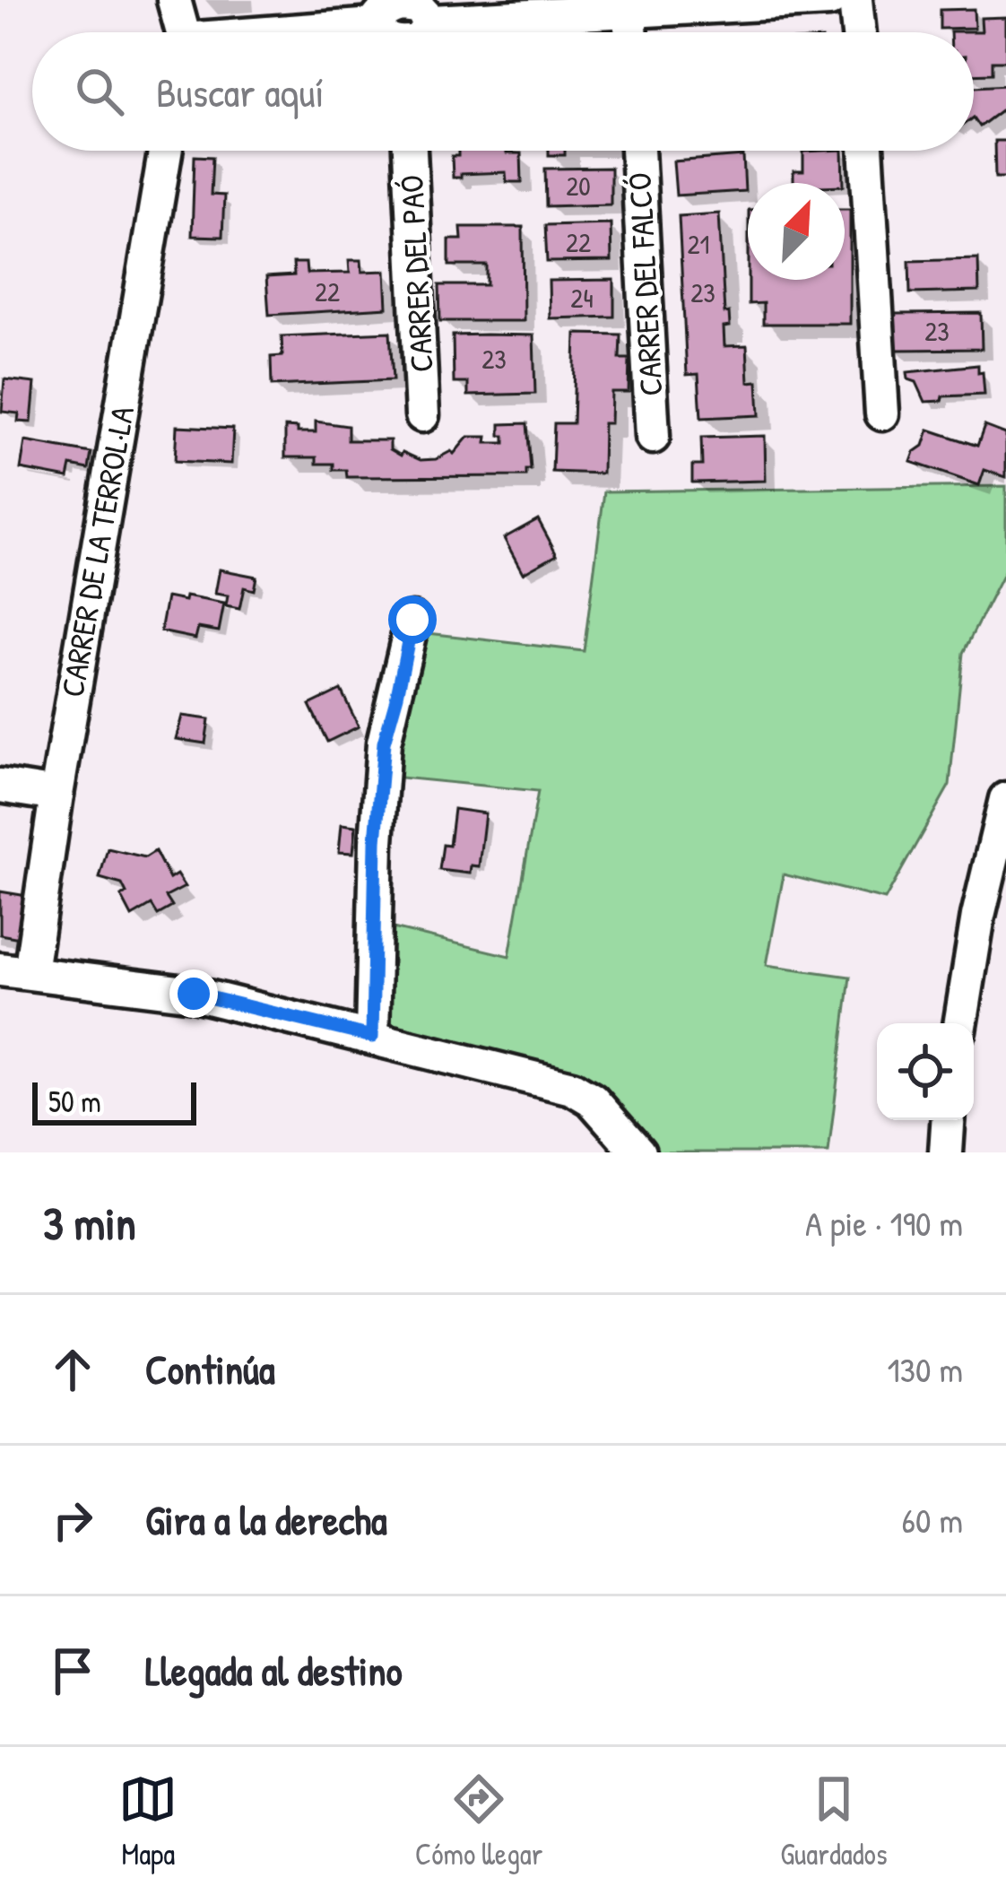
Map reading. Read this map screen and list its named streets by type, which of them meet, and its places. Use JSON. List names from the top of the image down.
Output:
{
  "streets": {
    "street": ["CARRER DEL PAÓ", "CARRER DEL FALCÓ", "CARRER DE LA TERROL·LA"]
  },
  "house_numbers": [
    "20",
    "22",
    "21",
    "22",
    "23",
    "24",
    "23",
    "23"
  ],
  "scale_bar": "50 m",
  "north": "top right",
  "page": {
    "search": "Buscar aquí",
    "scale": "50 m",
    "heading": ["3 min", "A pie · 190 m"],
    "list": [
      ["Continúa", "130 m"],
      ["Gira a la derecha", "60 m"],
      "Llegada al destino"
    ],
    "nav": ["Mapa", "Cómo llegar", "Guardados"]
  }
}
